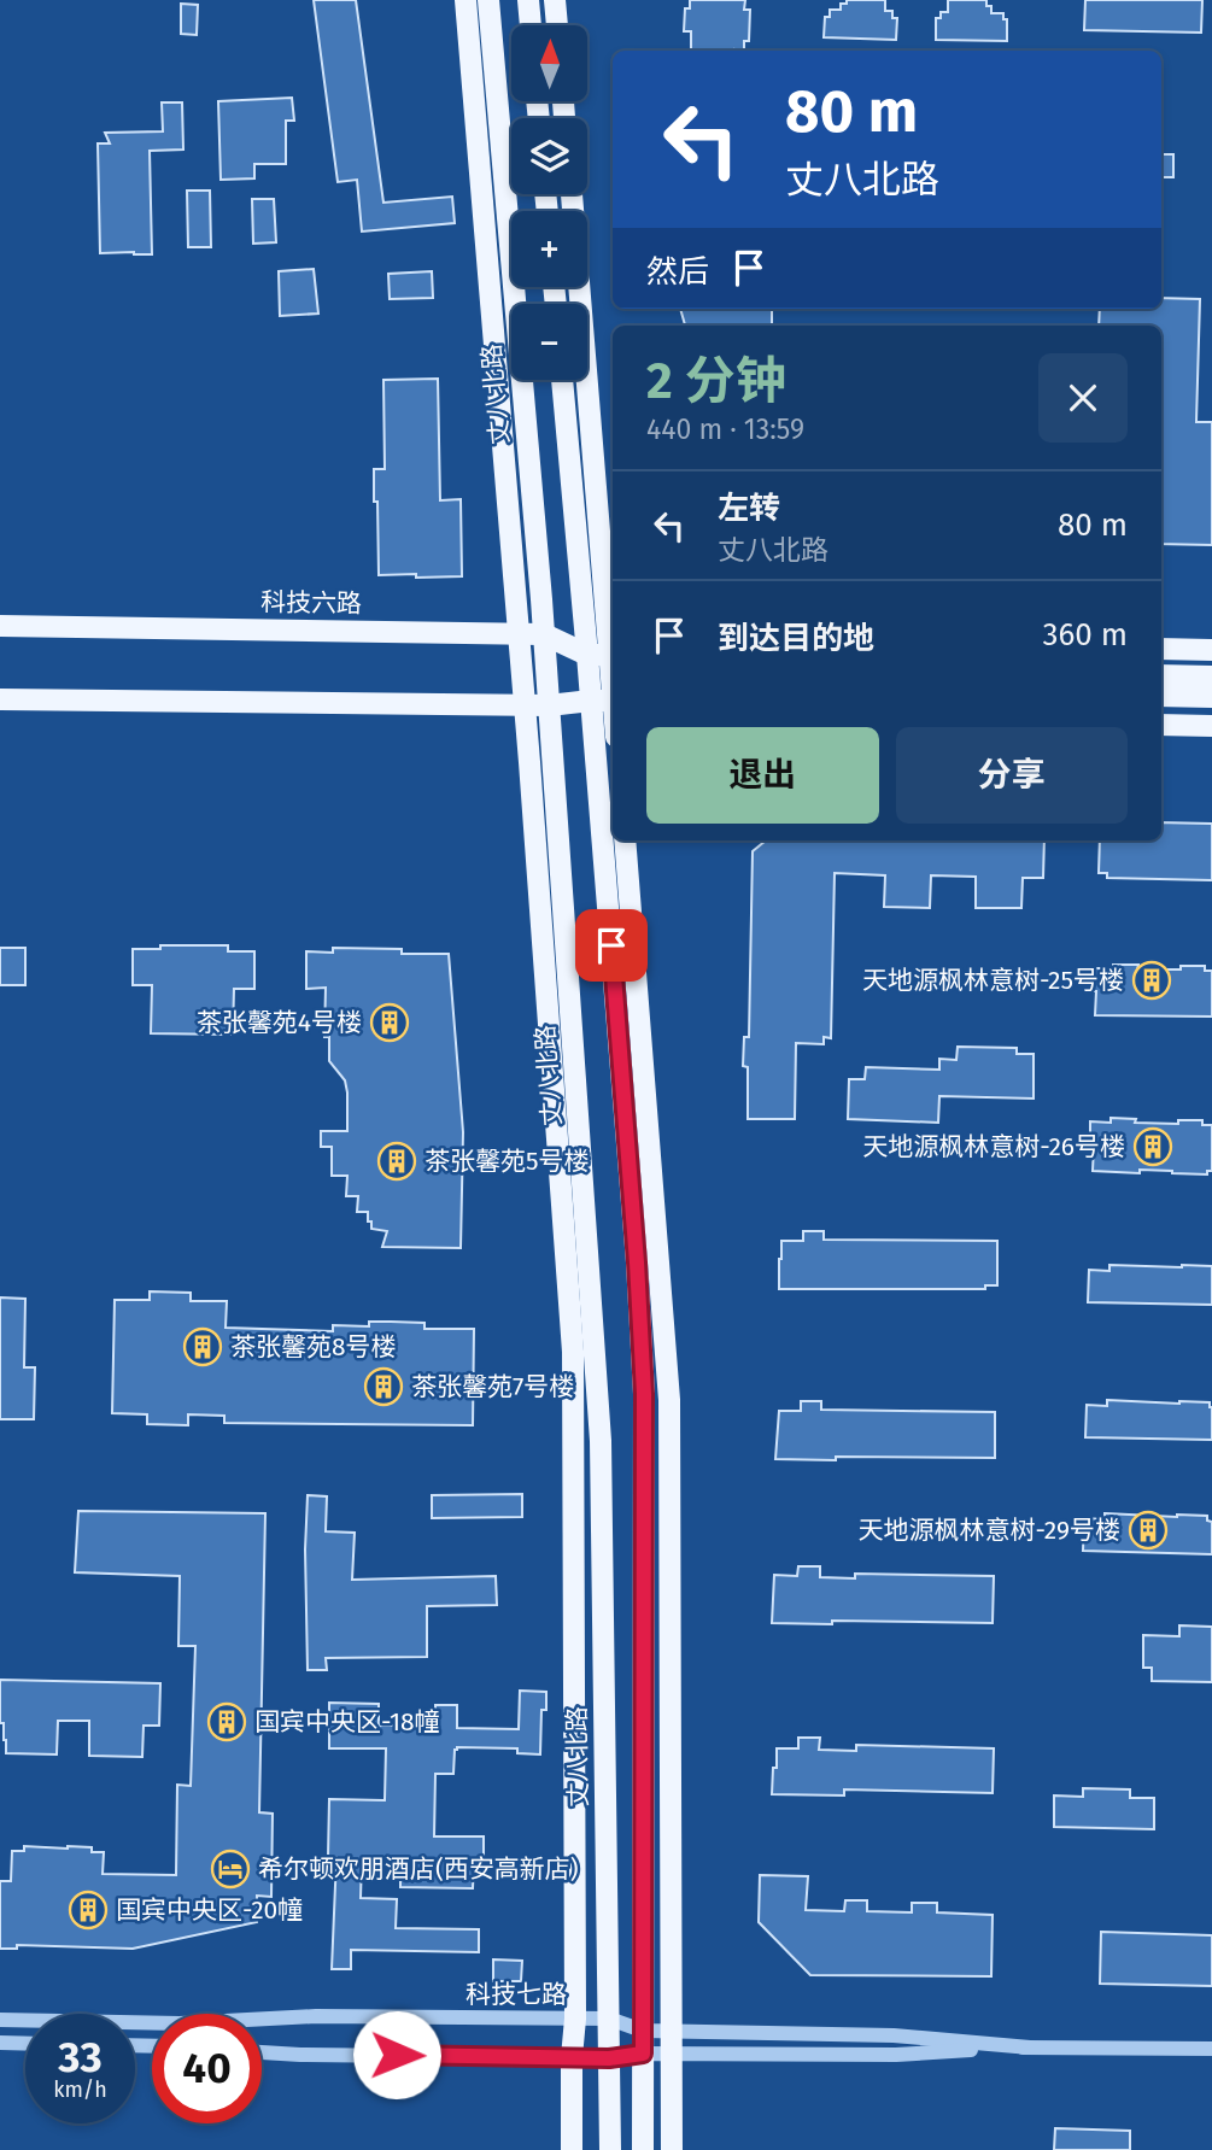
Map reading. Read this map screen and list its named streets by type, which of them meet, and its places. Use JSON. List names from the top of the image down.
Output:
{
  "streets": {
    "main road": ["丈八北路", "科技六路"],
    "street": ["科技七路"]
  },
  "crossings": [
    ["丈八北路", "科技六路"],
    ["丈八北路", "科技七路"]
  ],
  "places": {
    "building": [
      "天地源枫林意树-25号楼",
      "茶张馨苑4号楼",
      "天地源枫林意树-26号楼",
      "茶张馨苑5号楼",
      "茶张馨苑8号楼",
      "茶张馨苑7号楼",
      "天地源枫林意树-29号楼",
      "国宾中央区-18幢",
      "国宾中央区-20幢"
    ],
    "hotel": ["希尔顿欢朋酒店(西安高新店)"]
  },
  "north": "top",
  "page": {
    "map_buttons": ["+", "−"],
    "turn": ["80 m", "丈八北路"],
    "then": "然后",
    "heading": ["2 分钟", "440 m · 13:59"],
    "list": [
      {
        "name": "左转",
        "note": "丈八北路",
        "value": "80 m"
      },
      {
        "name": "到达目的地",
        "value": "360 m"
      }
    ],
    "buttons": ["退出", "分享"],
    "speed": "33 km/h",
    "limit": "40"
  }
}
